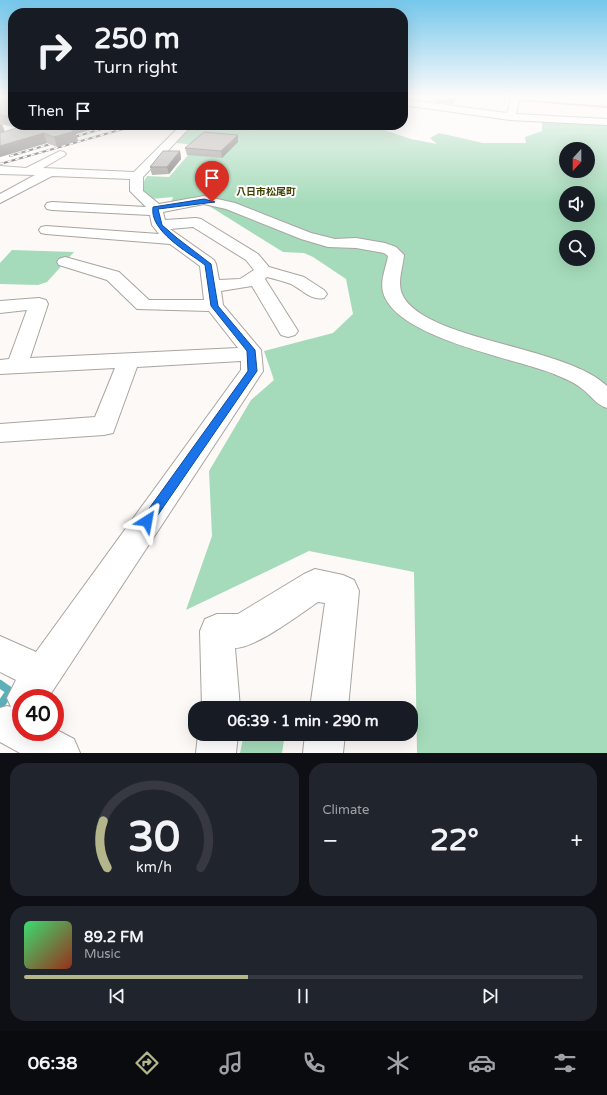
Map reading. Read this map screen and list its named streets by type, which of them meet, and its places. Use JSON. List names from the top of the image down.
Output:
{
  "districts": ["八日市松尾町"],
  "north": "bottom",
  "page": {
    "turn": ["250 m", "Turn right"],
    "then": "Then",
    "limit": "40",
    "trip": "06:39 · 1 min · 290 m",
    "tile": "Climate",
    "heat": ["−", "22°", "+"],
    "song": ["89.2 FM", "Music"],
    "tabs": "06:38",
    "gauge": ["30", "km/h"]
  }
}
